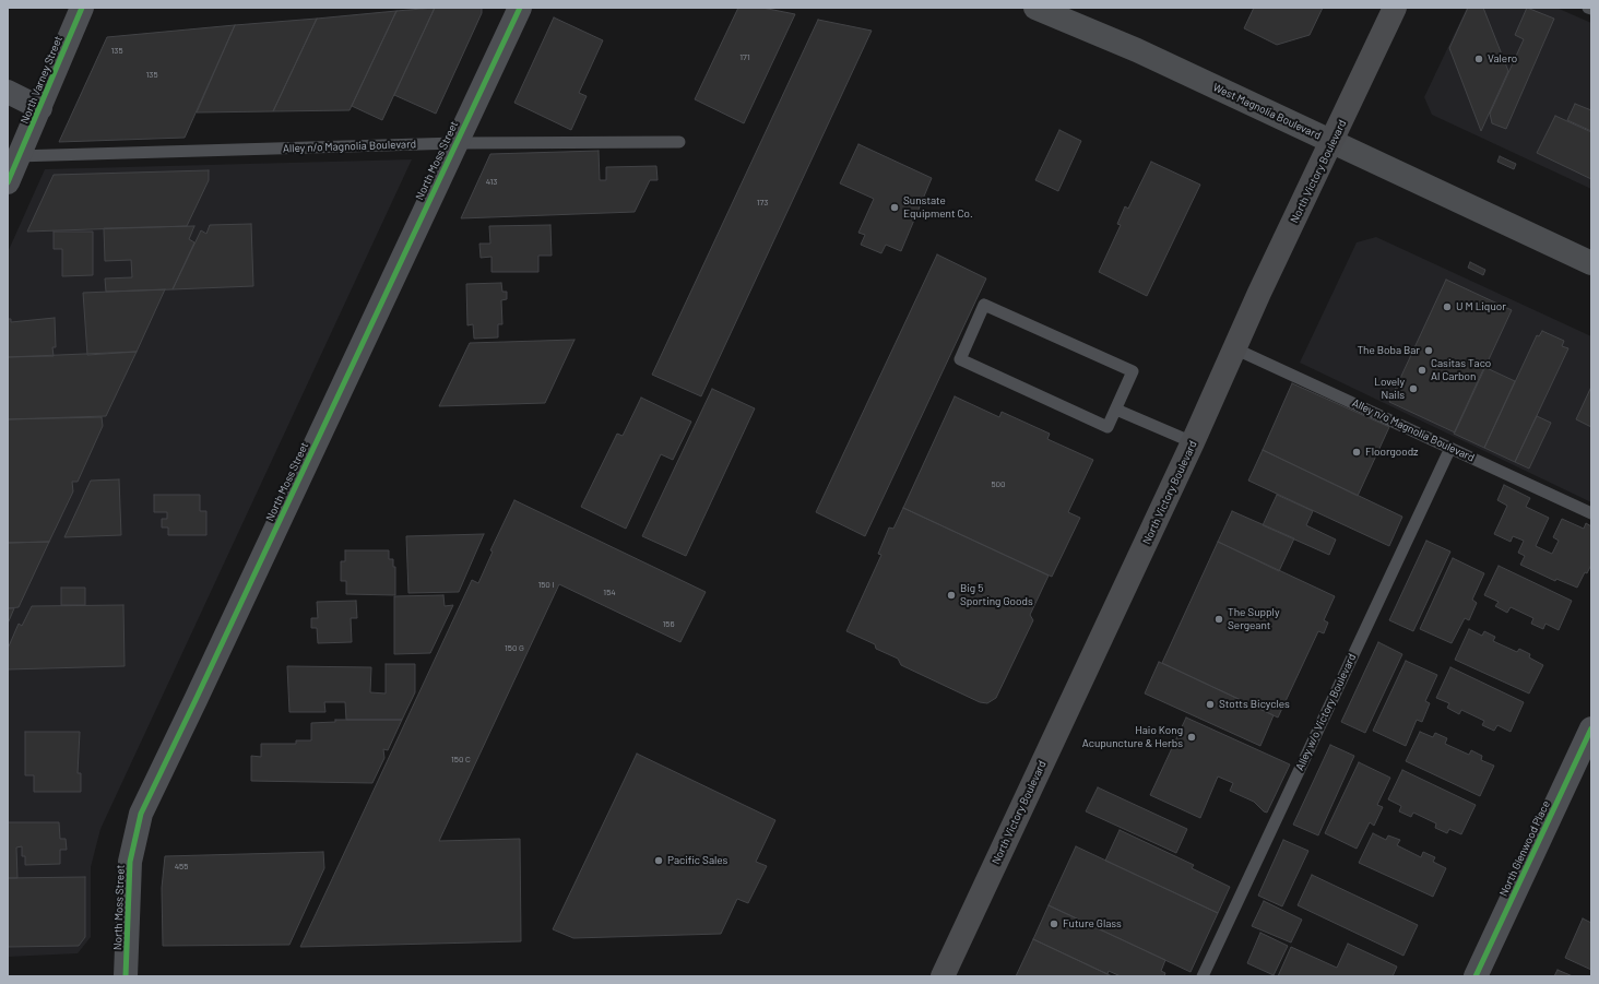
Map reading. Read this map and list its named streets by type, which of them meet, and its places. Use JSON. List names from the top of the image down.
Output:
{
  "streets": {
    "main road": ["West Magnolia Boulevard", "North Victory Boulevard"],
    "street": ["North Varney Street", "North Moss Street", "North Glenwood Place"],
    "lane": ["Alley n/o Magnolia Boulevard", "Alley w/o Victory Boulevard"]
  },
  "crossings": [
    ["North Varney Street", "Alley n/o Magnolia Boulevard"],
    ["West Magnolia Boulevard", "North Victory Boulevard"],
    ["Alley n/o Magnolia Boulevard", "North Moss Street"],
    ["Alley n/o Magnolia Boulevard", "North Victory Boulevard"],
    ["Alley n/o Magnolia Boulevard", "Alley w/o Victory Boulevard"]
  ],
  "places": [
    "Valero",
    "Sunstate Equipment Co.",
    "U M Liquor",
    "The Boba Bar",
    "Casitas Taco Al Carbon",
    "Lovely Nails",
    "Floorgoodz",
    "Big 5 Sporting Goods",
    "The Supply Sergeant",
    "Stotts Bicycles",
    "Haio Kong Acupuncture & Herbs",
    "Pacific Sales",
    "Future Glass"
  ],
  "house_numbers": [
    "135",
    "171",
    "135",
    "413",
    "173",
    "500",
    "150 I",
    "154",
    "156",
    "150 G",
    "150 C",
    "455"
  ]
}
